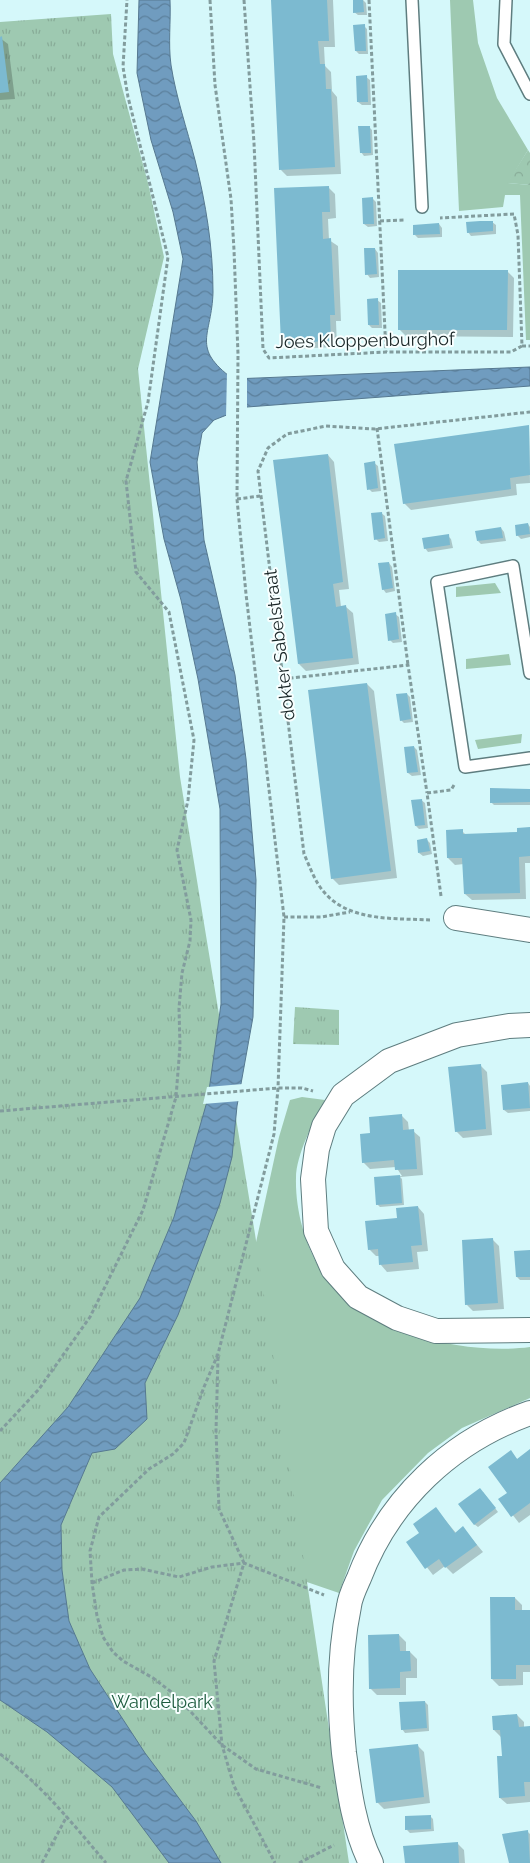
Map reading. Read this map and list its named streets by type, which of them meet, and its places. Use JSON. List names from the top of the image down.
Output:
{
  "streets": {
    "path": ["Joes Kloppenburghof", "dokter Sabelstraat"]
  },
  "parks": ["Wandelpark"]
}
